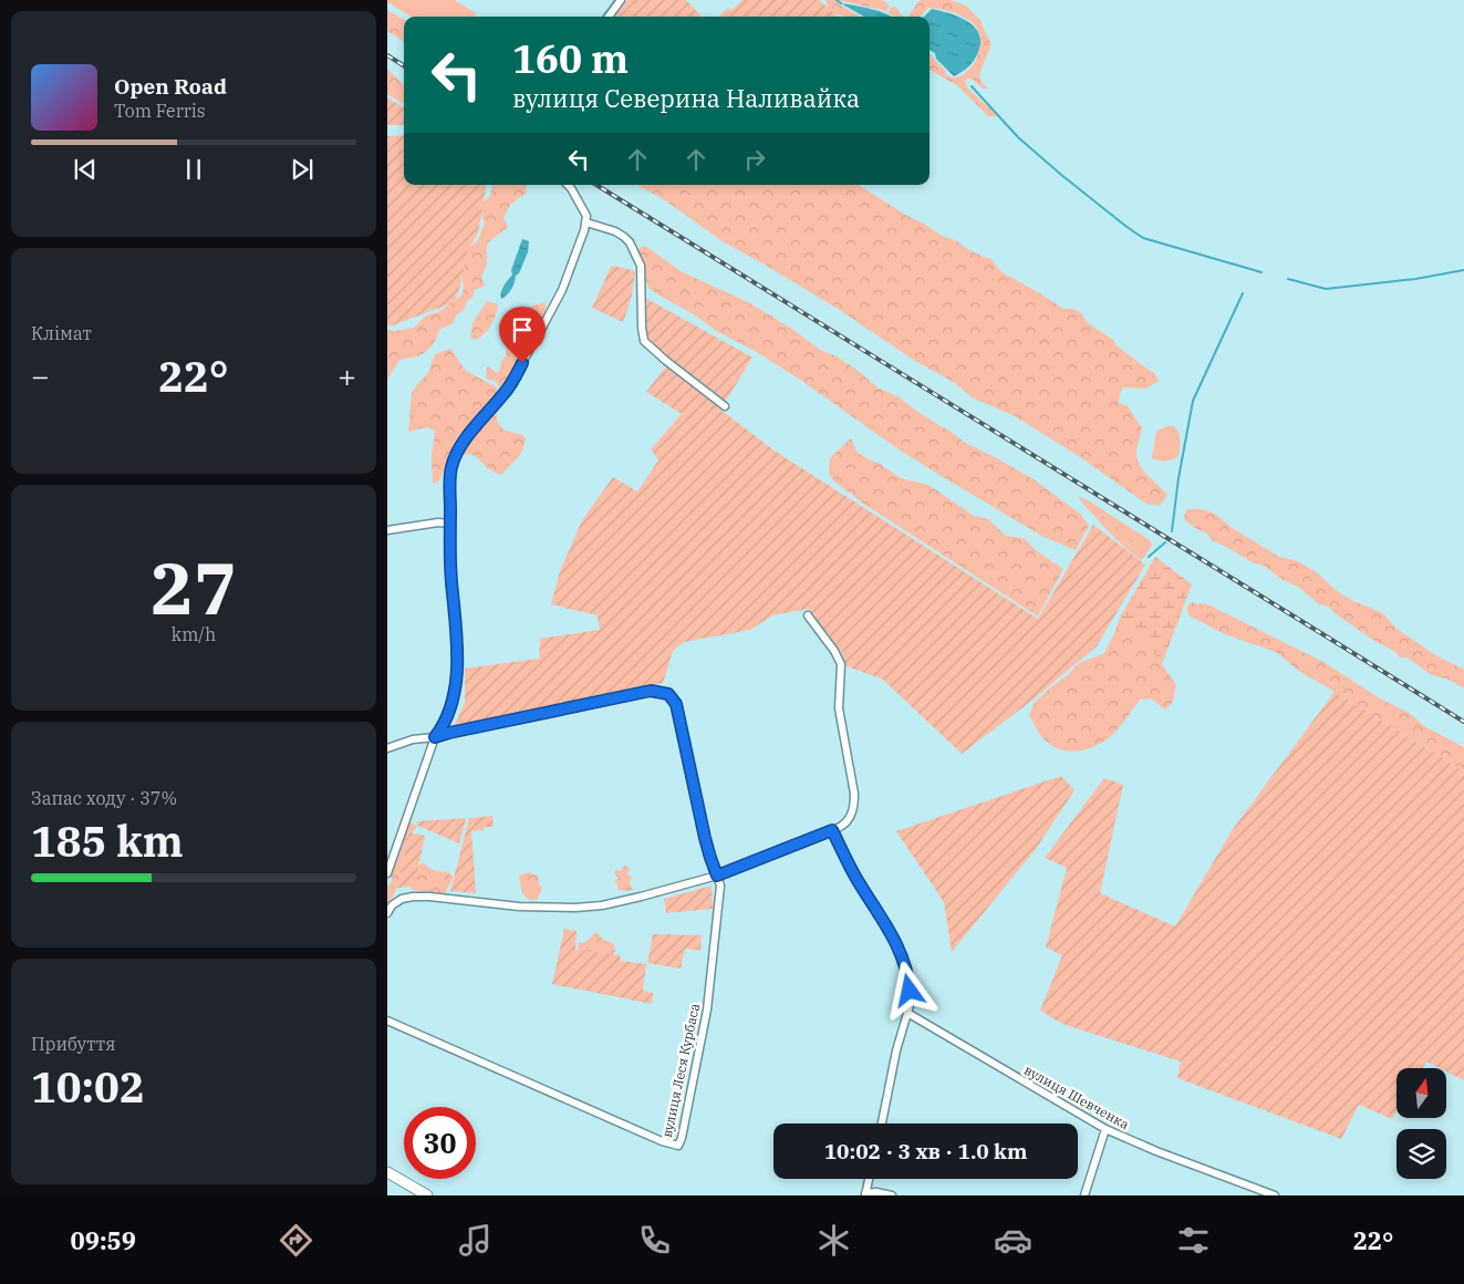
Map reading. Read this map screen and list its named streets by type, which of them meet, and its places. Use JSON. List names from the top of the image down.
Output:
{
  "streets": {
    "street": ["вулиця Леся Курбаса", "вулиця Шевченка"]
  },
  "north": "top",
  "page": {
    "turn": ["160 m", "вулиця Северина Наливайка"],
    "song": ["Open Road", "Tom Ferris"],
    "tile": [
      "Клімат",
      ["27", "km/h"],
      ["Запас ходу · 37%", "185 km"],
      ["Прибуття", "10:02"]
    ],
    "heat": ["−", "22°", "+"],
    "limit": "30",
    "trip": "10:02 · 3 хв · 1.0 km",
    "tabs": ["09:59", "22°"]
  }
}
